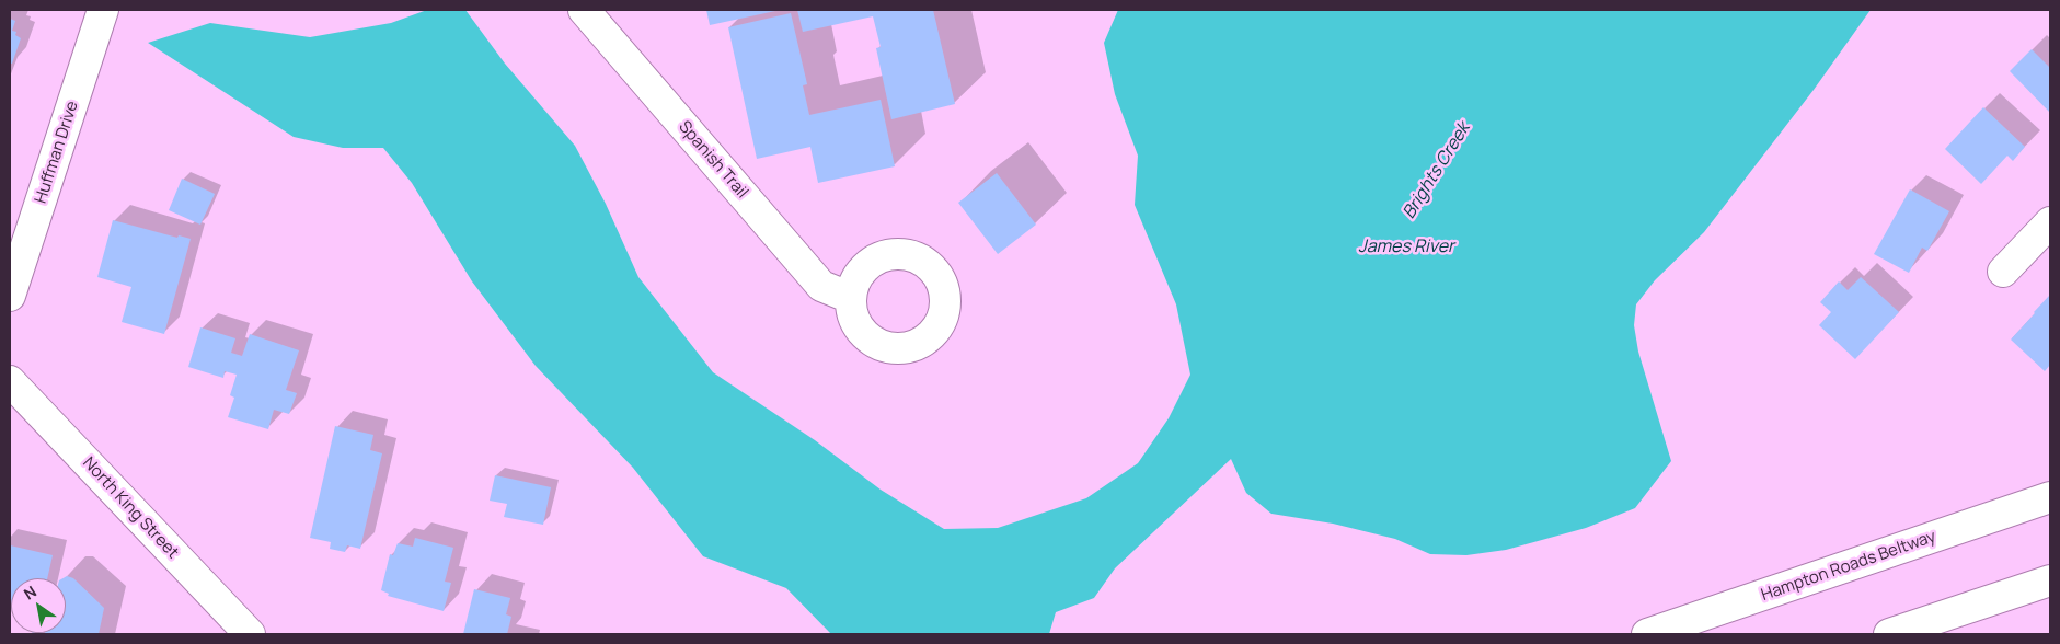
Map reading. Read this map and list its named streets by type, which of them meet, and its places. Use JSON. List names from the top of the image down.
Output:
{
  "streets": {
    "main road": [
      "Huffman Drive",
      "Spanish Trail",
      "North King Street",
      "Hampton Roads Beltway"
    ]
  },
  "water": ["Brights Creek", "James River"],
  "north": "top left"
}
